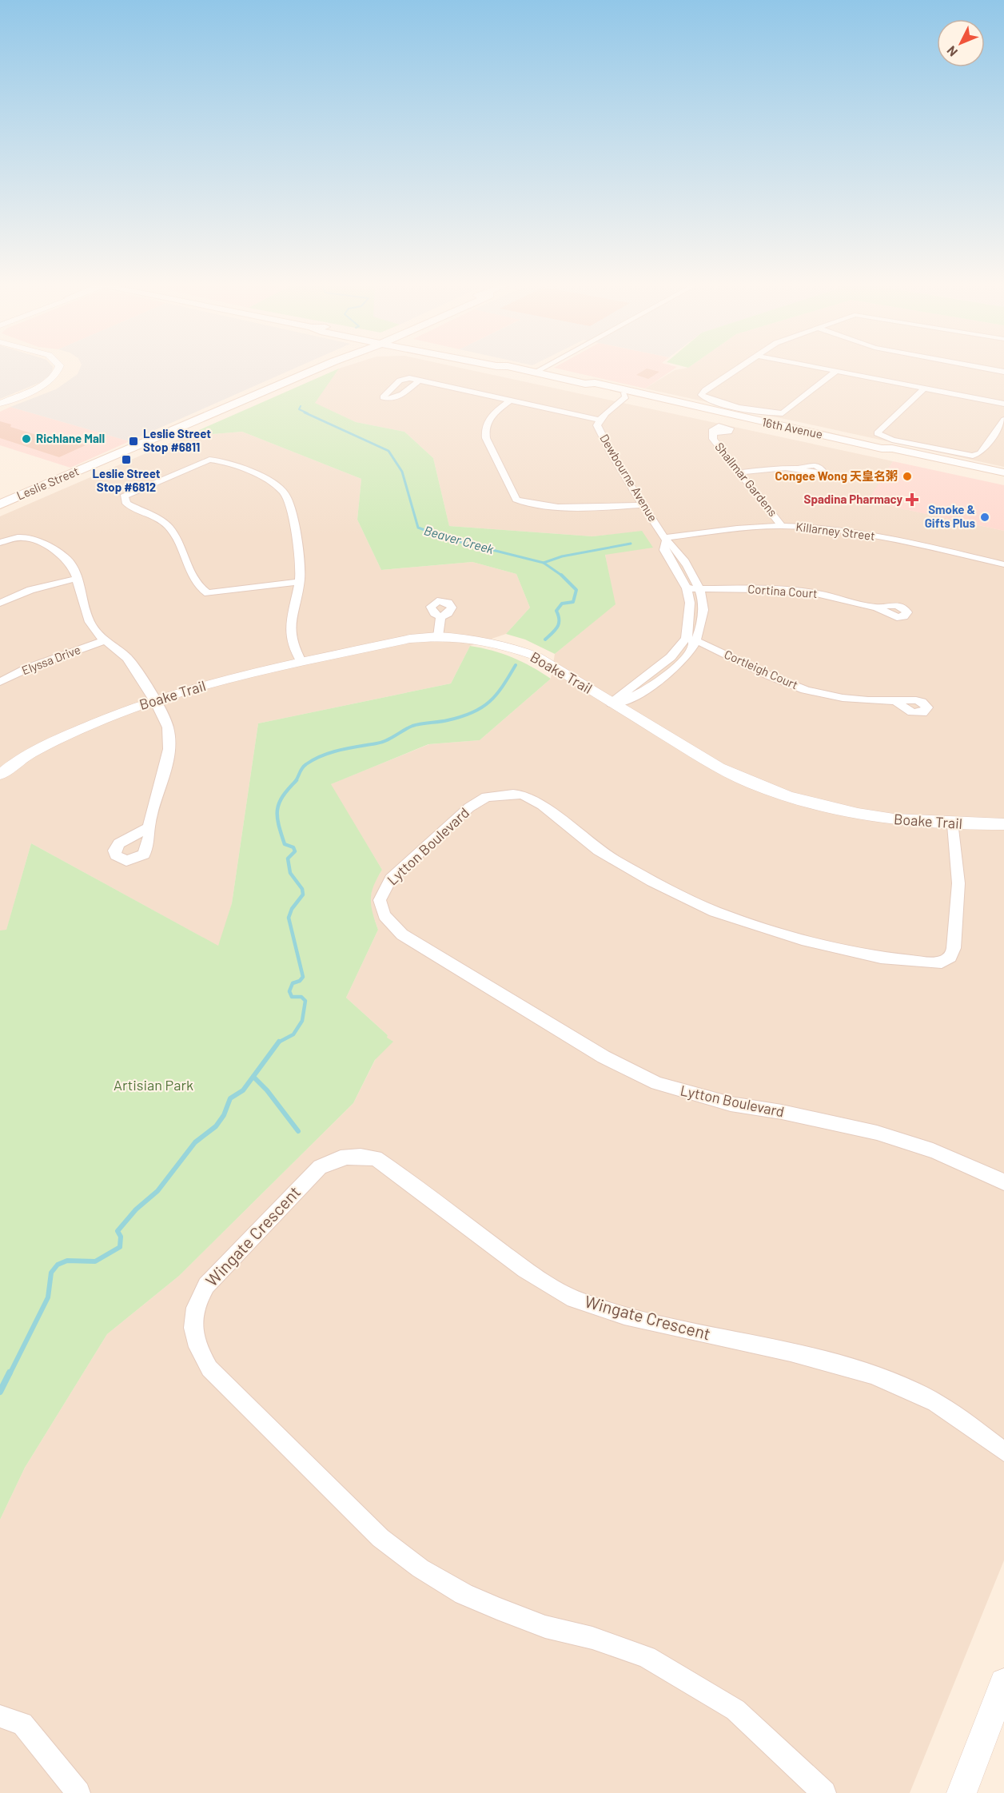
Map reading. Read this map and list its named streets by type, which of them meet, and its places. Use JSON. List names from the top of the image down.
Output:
{
  "streets": {
    "main road": ["16th Avenue", "Leslie Street"],
    "street": [
      "Dewbourne Avenue",
      "Shallmar Gardens",
      "Killarney Street",
      "Cortina Court",
      "Elyssa Drive",
      "Cortleigh Court",
      "Boake Trail",
      "Lytton Boulevard",
      "Wingate Crescent"
    ]
  },
  "crossings": [
    ["16th Avenue", "Dewbourne Avenue"],
    ["Dewbourne Avenue", "Killarney Street"],
    ["Dewbourne Avenue", "Cortina Court"],
    ["Dewbourne Avenue", "Cortleigh Court"],
    ["Dewbourne Avenue", "Boake Trail"],
    ["Shallmar Gardens", "Killarney Street"],
    ["Boake Trail", "Lytton Boulevard"]
  ],
  "water": ["Beaver Creek"],
  "parks": ["Artisian Park"],
  "places": {
    "other": ["Richlane Mall", "Congee Wong 天皇名粥", "Smoke & Gifts Plus"],
    "transit": ["Leslie Street Stop #6811", "Leslie Street Stop #6812"],
    "health": ["Spadina Pharmacy"]
  },
  "north": "bottom left"
}
